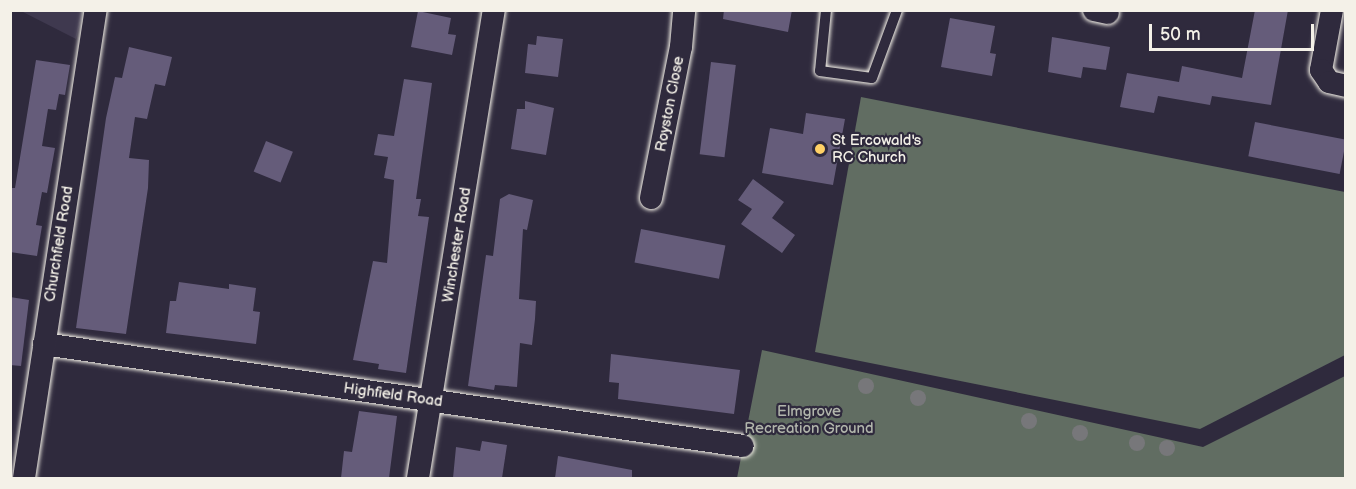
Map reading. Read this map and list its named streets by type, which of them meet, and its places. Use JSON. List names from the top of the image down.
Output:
{
  "streets": {
    "street": [
      "Royston Close",
      "Churchfield Road",
      "Winchester Road",
      "Highfield Road"
    ]
  },
  "crossings": [
    ["Churchfield Road", "Highfield Road"],
    ["Winchester Road", "Highfield Road"]
  ],
  "parks": ["Elmgrove Recreation Ground"],
  "places": ["St Ercowald's RC Church"],
  "scale_bar": "50 m"
}
